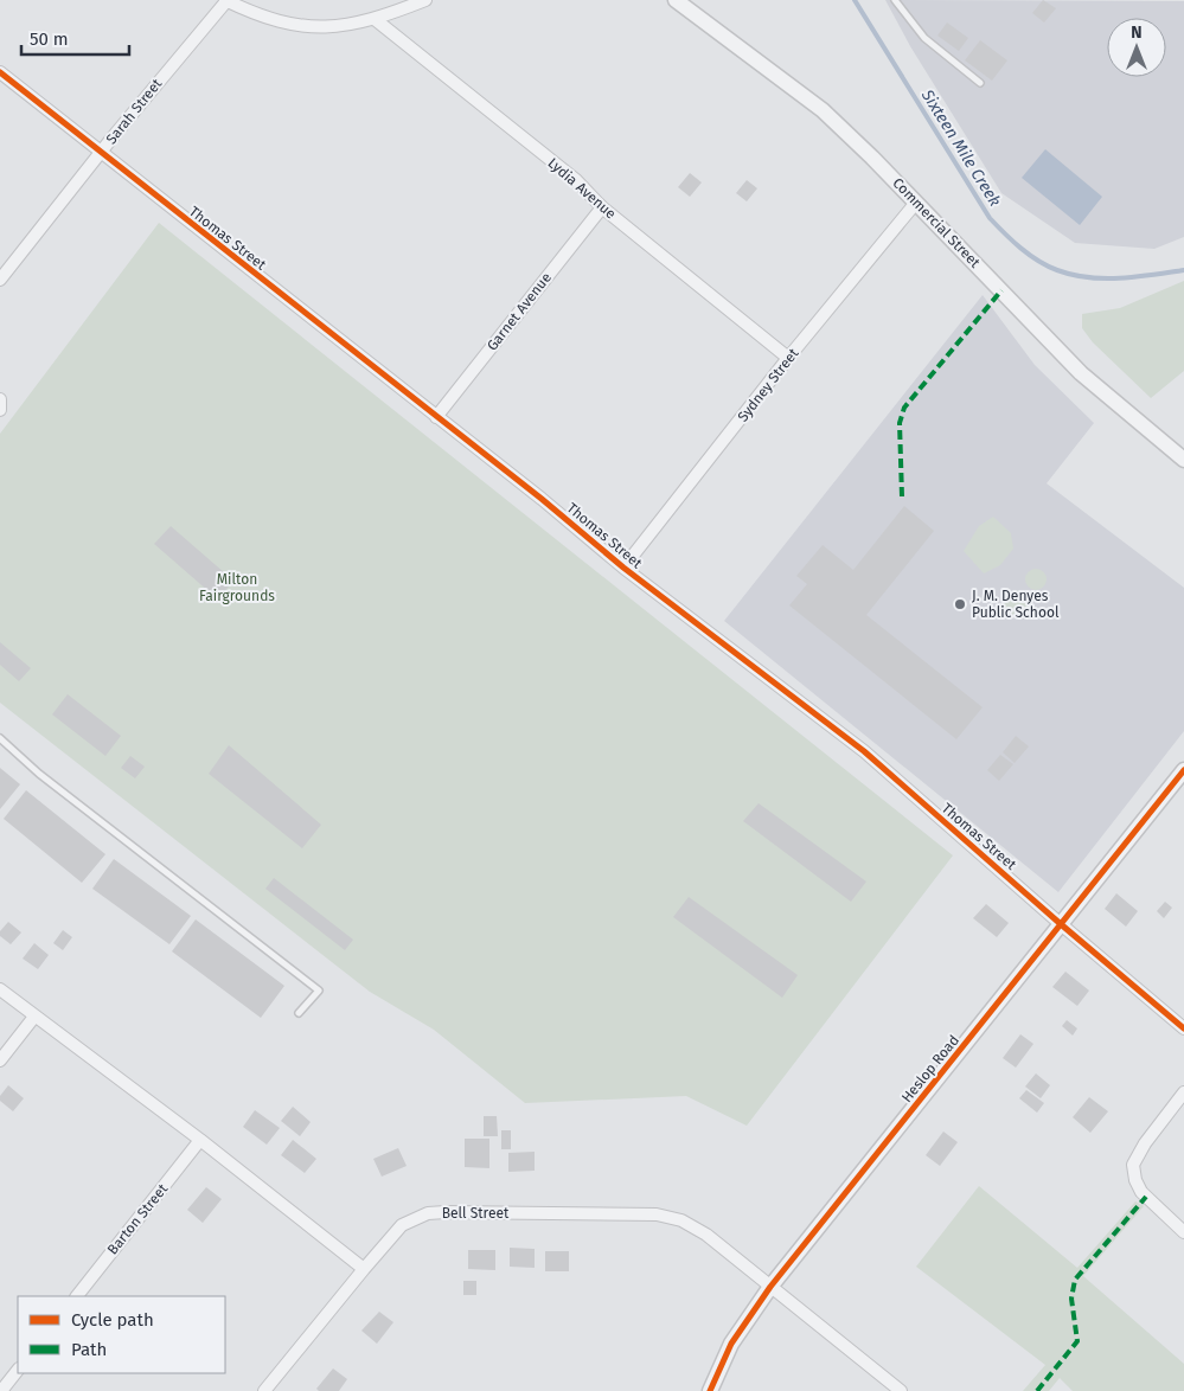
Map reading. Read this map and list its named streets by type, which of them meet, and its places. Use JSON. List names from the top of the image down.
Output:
{
  "streets": {
    "street": [
      "Sarah Street",
      "Lydia Avenue",
      "Commercial Street",
      "Thomas Street",
      "Garnet Avenue",
      "Sydney Street",
      "Heslop Road",
      "Bell Street",
      "Barton Street"
    ]
  },
  "crossings": [
    ["Sarah Street", "Thomas Street"],
    ["Lydia Avenue", "Garnet Avenue"],
    ["Lydia Avenue", "Sydney Street"],
    ["Commercial Street", "Sydney Street"],
    ["Thomas Street", "Garnet Avenue"],
    ["Thomas Street", "Sydney Street"],
    ["Thomas Street", "Heslop Road"],
    ["Heslop Road", "Bell Street"]
  ],
  "water": ["Sixteen Mile Creek"],
  "parks": ["Milton Fairgrounds"],
  "places": ["J. M. Denyes Public School"],
  "legend": ["Cycle path", "Path"],
  "scale_bar": "50 m",
  "north": "top"
}
